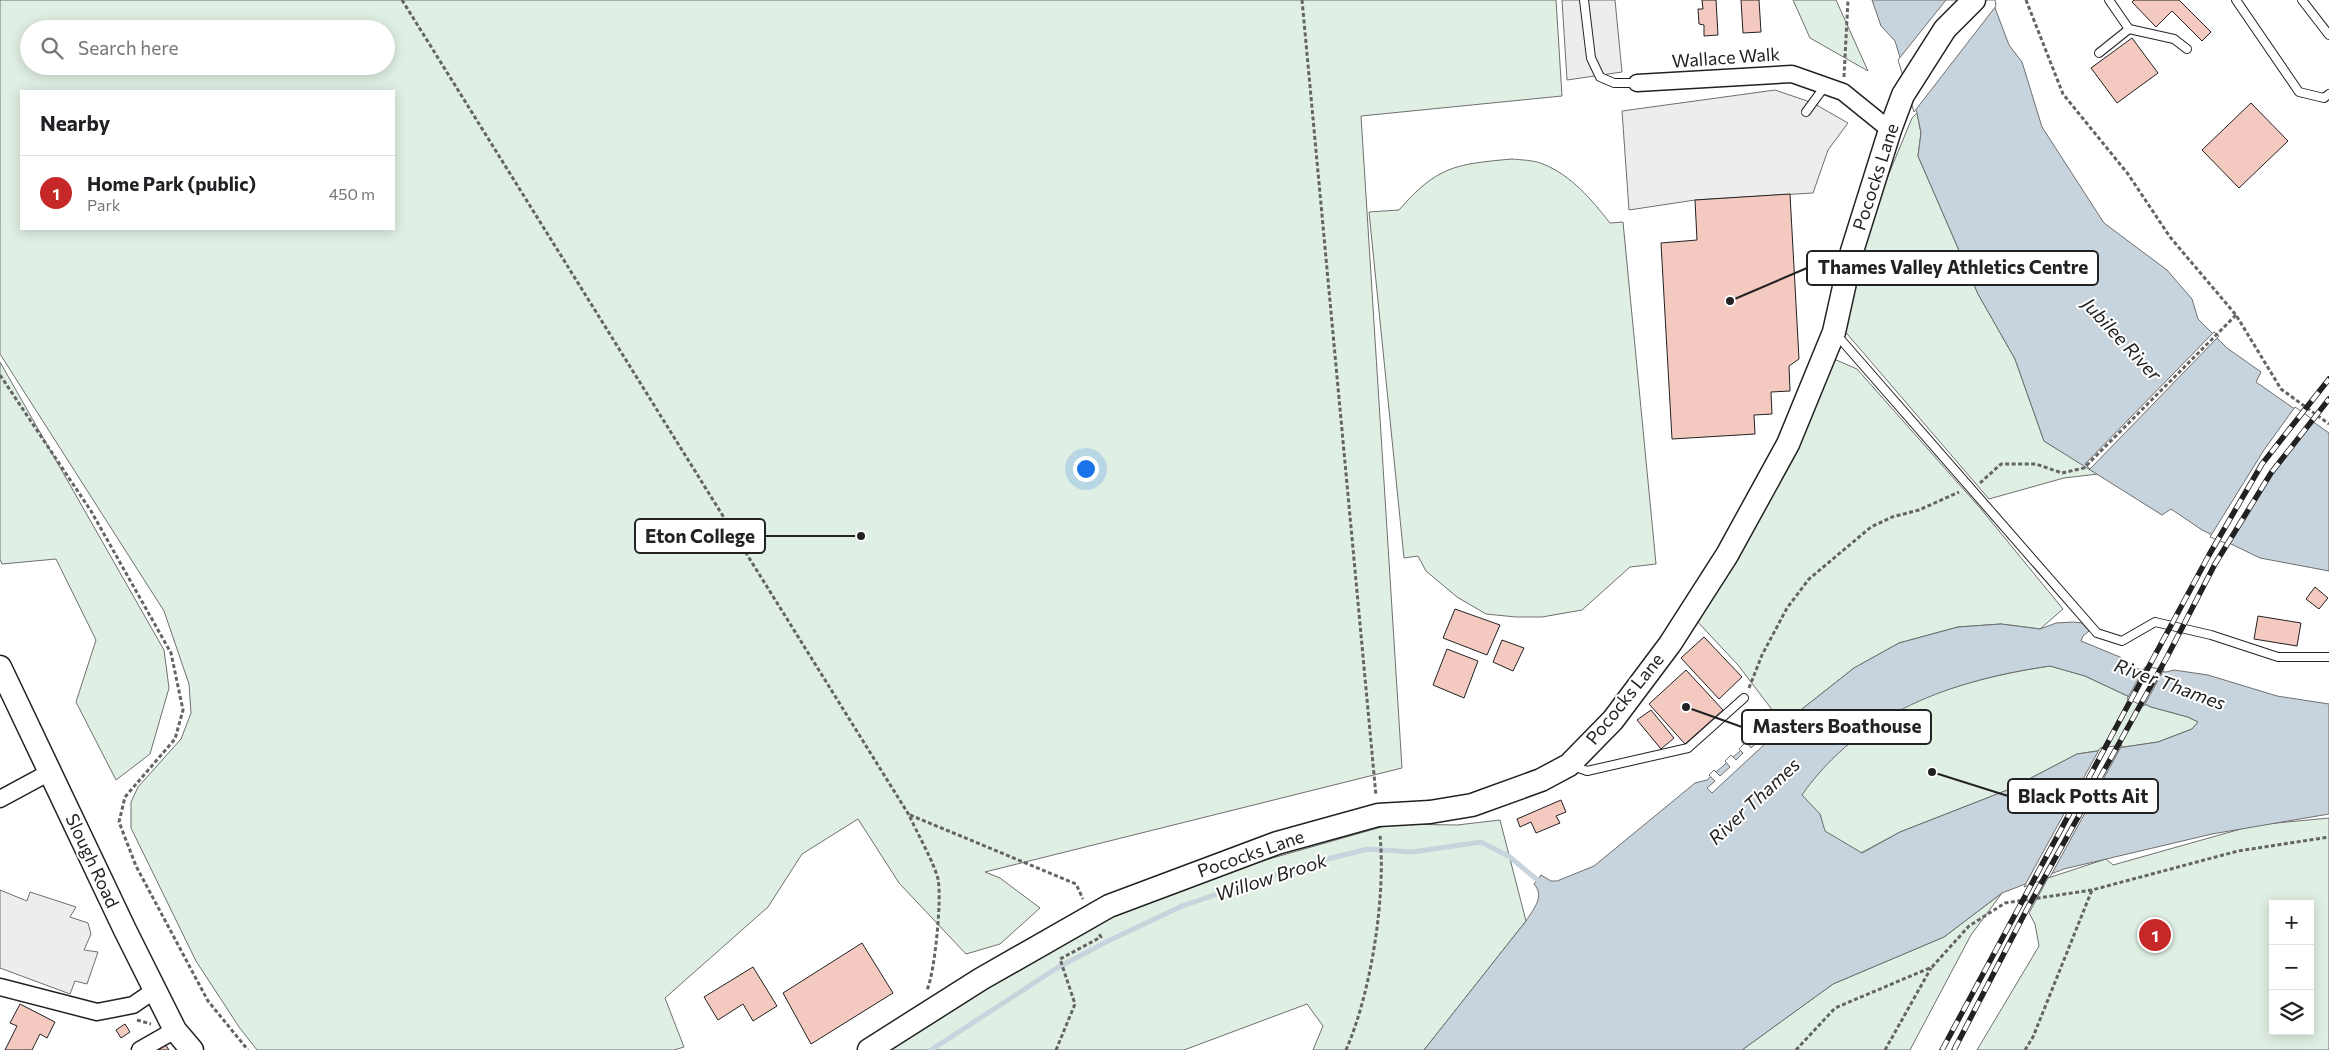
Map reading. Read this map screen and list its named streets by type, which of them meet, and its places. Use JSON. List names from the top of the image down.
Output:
{
  "streets": {
    "main road": ["Pococks Lane", "Slough Road"],
    "street": ["Wallace Walk"]
  },
  "crossings": [
    ["Wallace Walk", "Pococks Lane"]
  ],
  "water": ["Jubilee River", "River Thames", "Willow Brook"],
  "places": [
    "Thames Valley Athletics Centre",
    "Eton College",
    "Masters Boathouse",
    "Black Potts Ait"
  ],
  "page": {
    "search": "Search here",
    "heading": "Nearby",
    "list": [
      {
        "mark": "1",
        "name": "Home Park (public)",
        "note": "Park",
        "value": "450 m"
      }
    ],
    "map_buttons": ["+", "−"],
    "pins": "1"
  }
}
